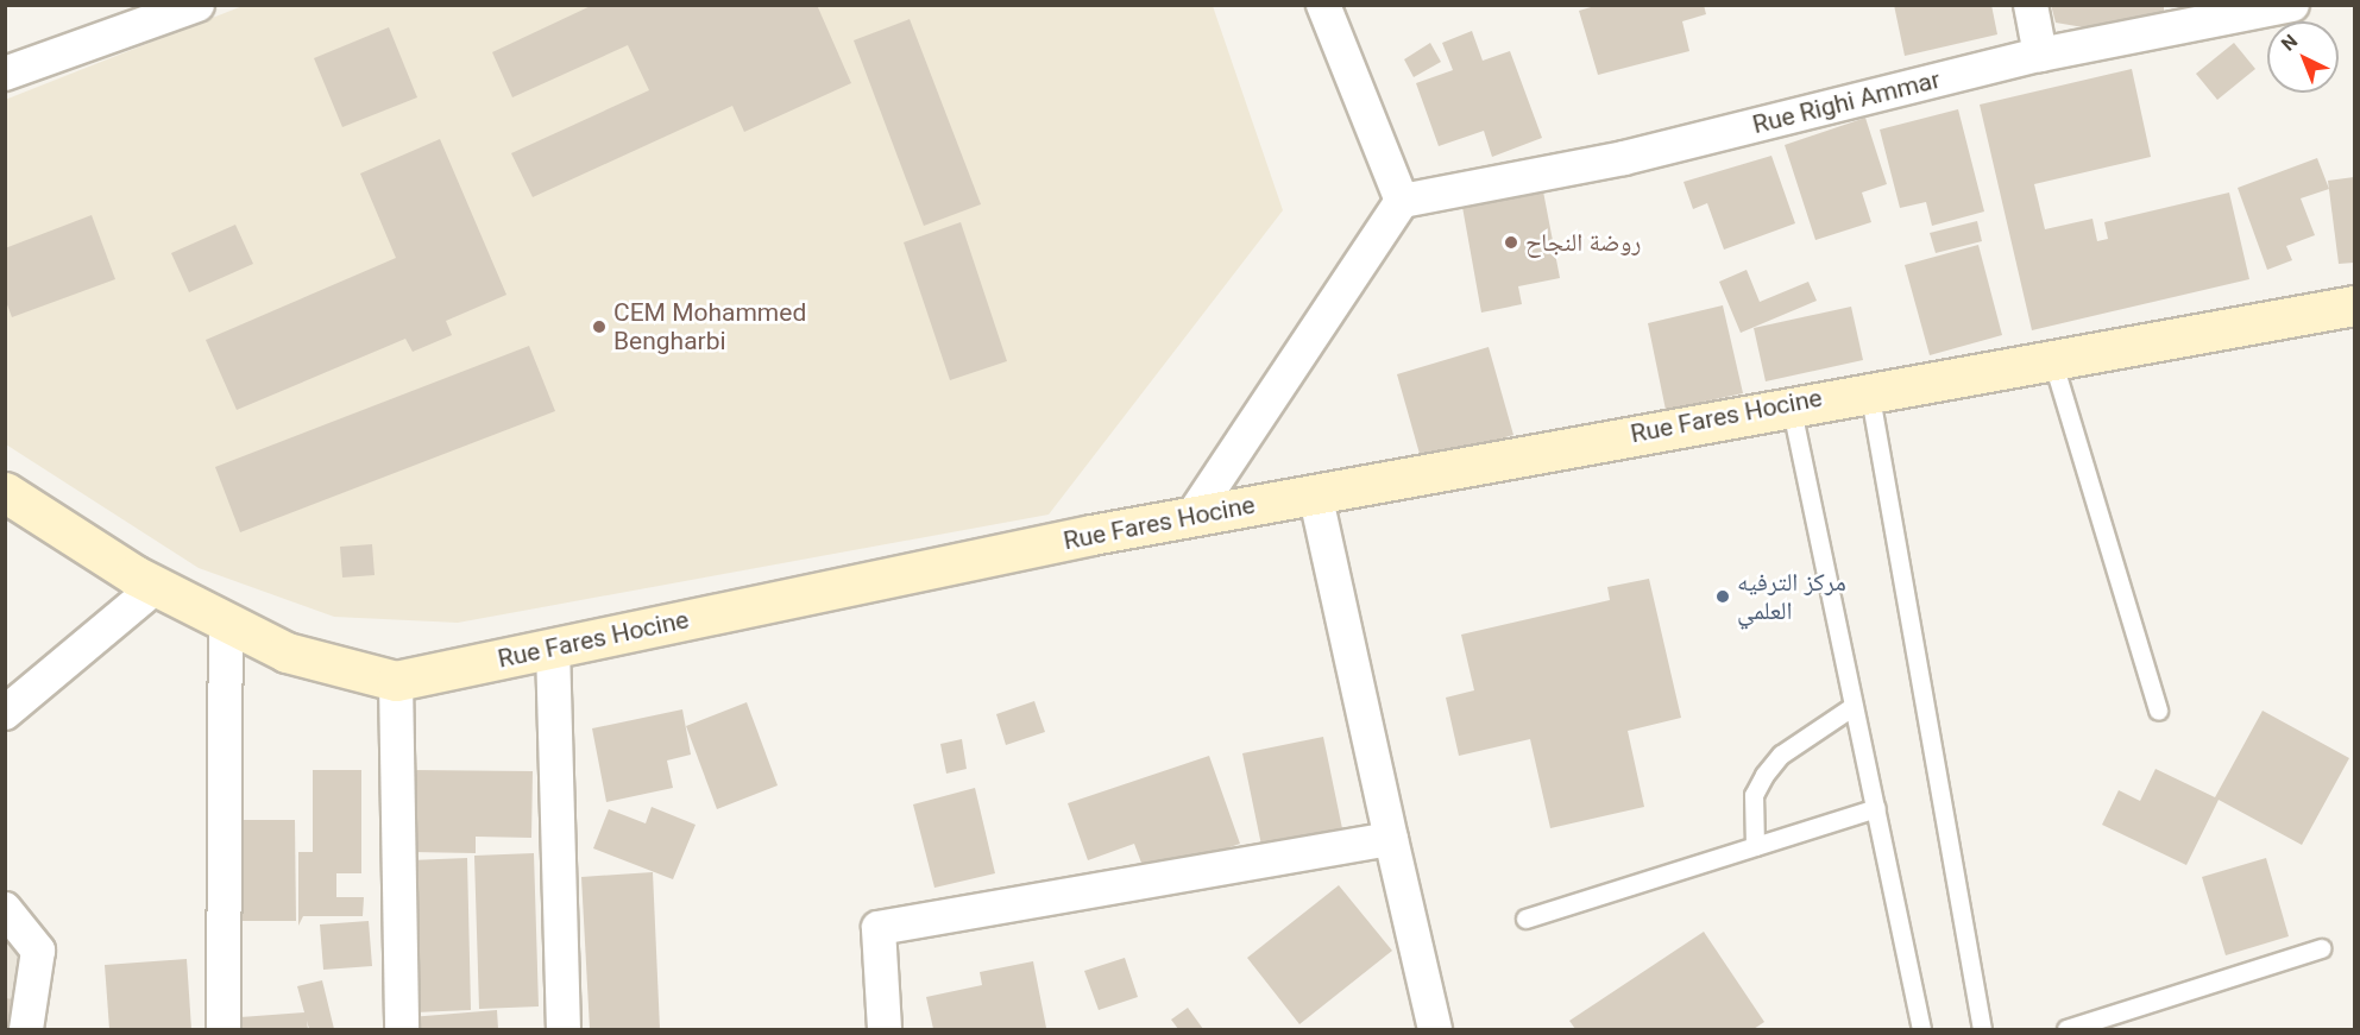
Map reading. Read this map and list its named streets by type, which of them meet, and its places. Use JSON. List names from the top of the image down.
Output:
{
  "streets": {
    "street": ["Rue Righi Ammar", "Rue Fares Hocine"]
  },
  "places": ["روضة النجاح", "CEM Mohammed Bengharbi", "مركز الترفيه العلمي"],
  "north": "top left"
}
